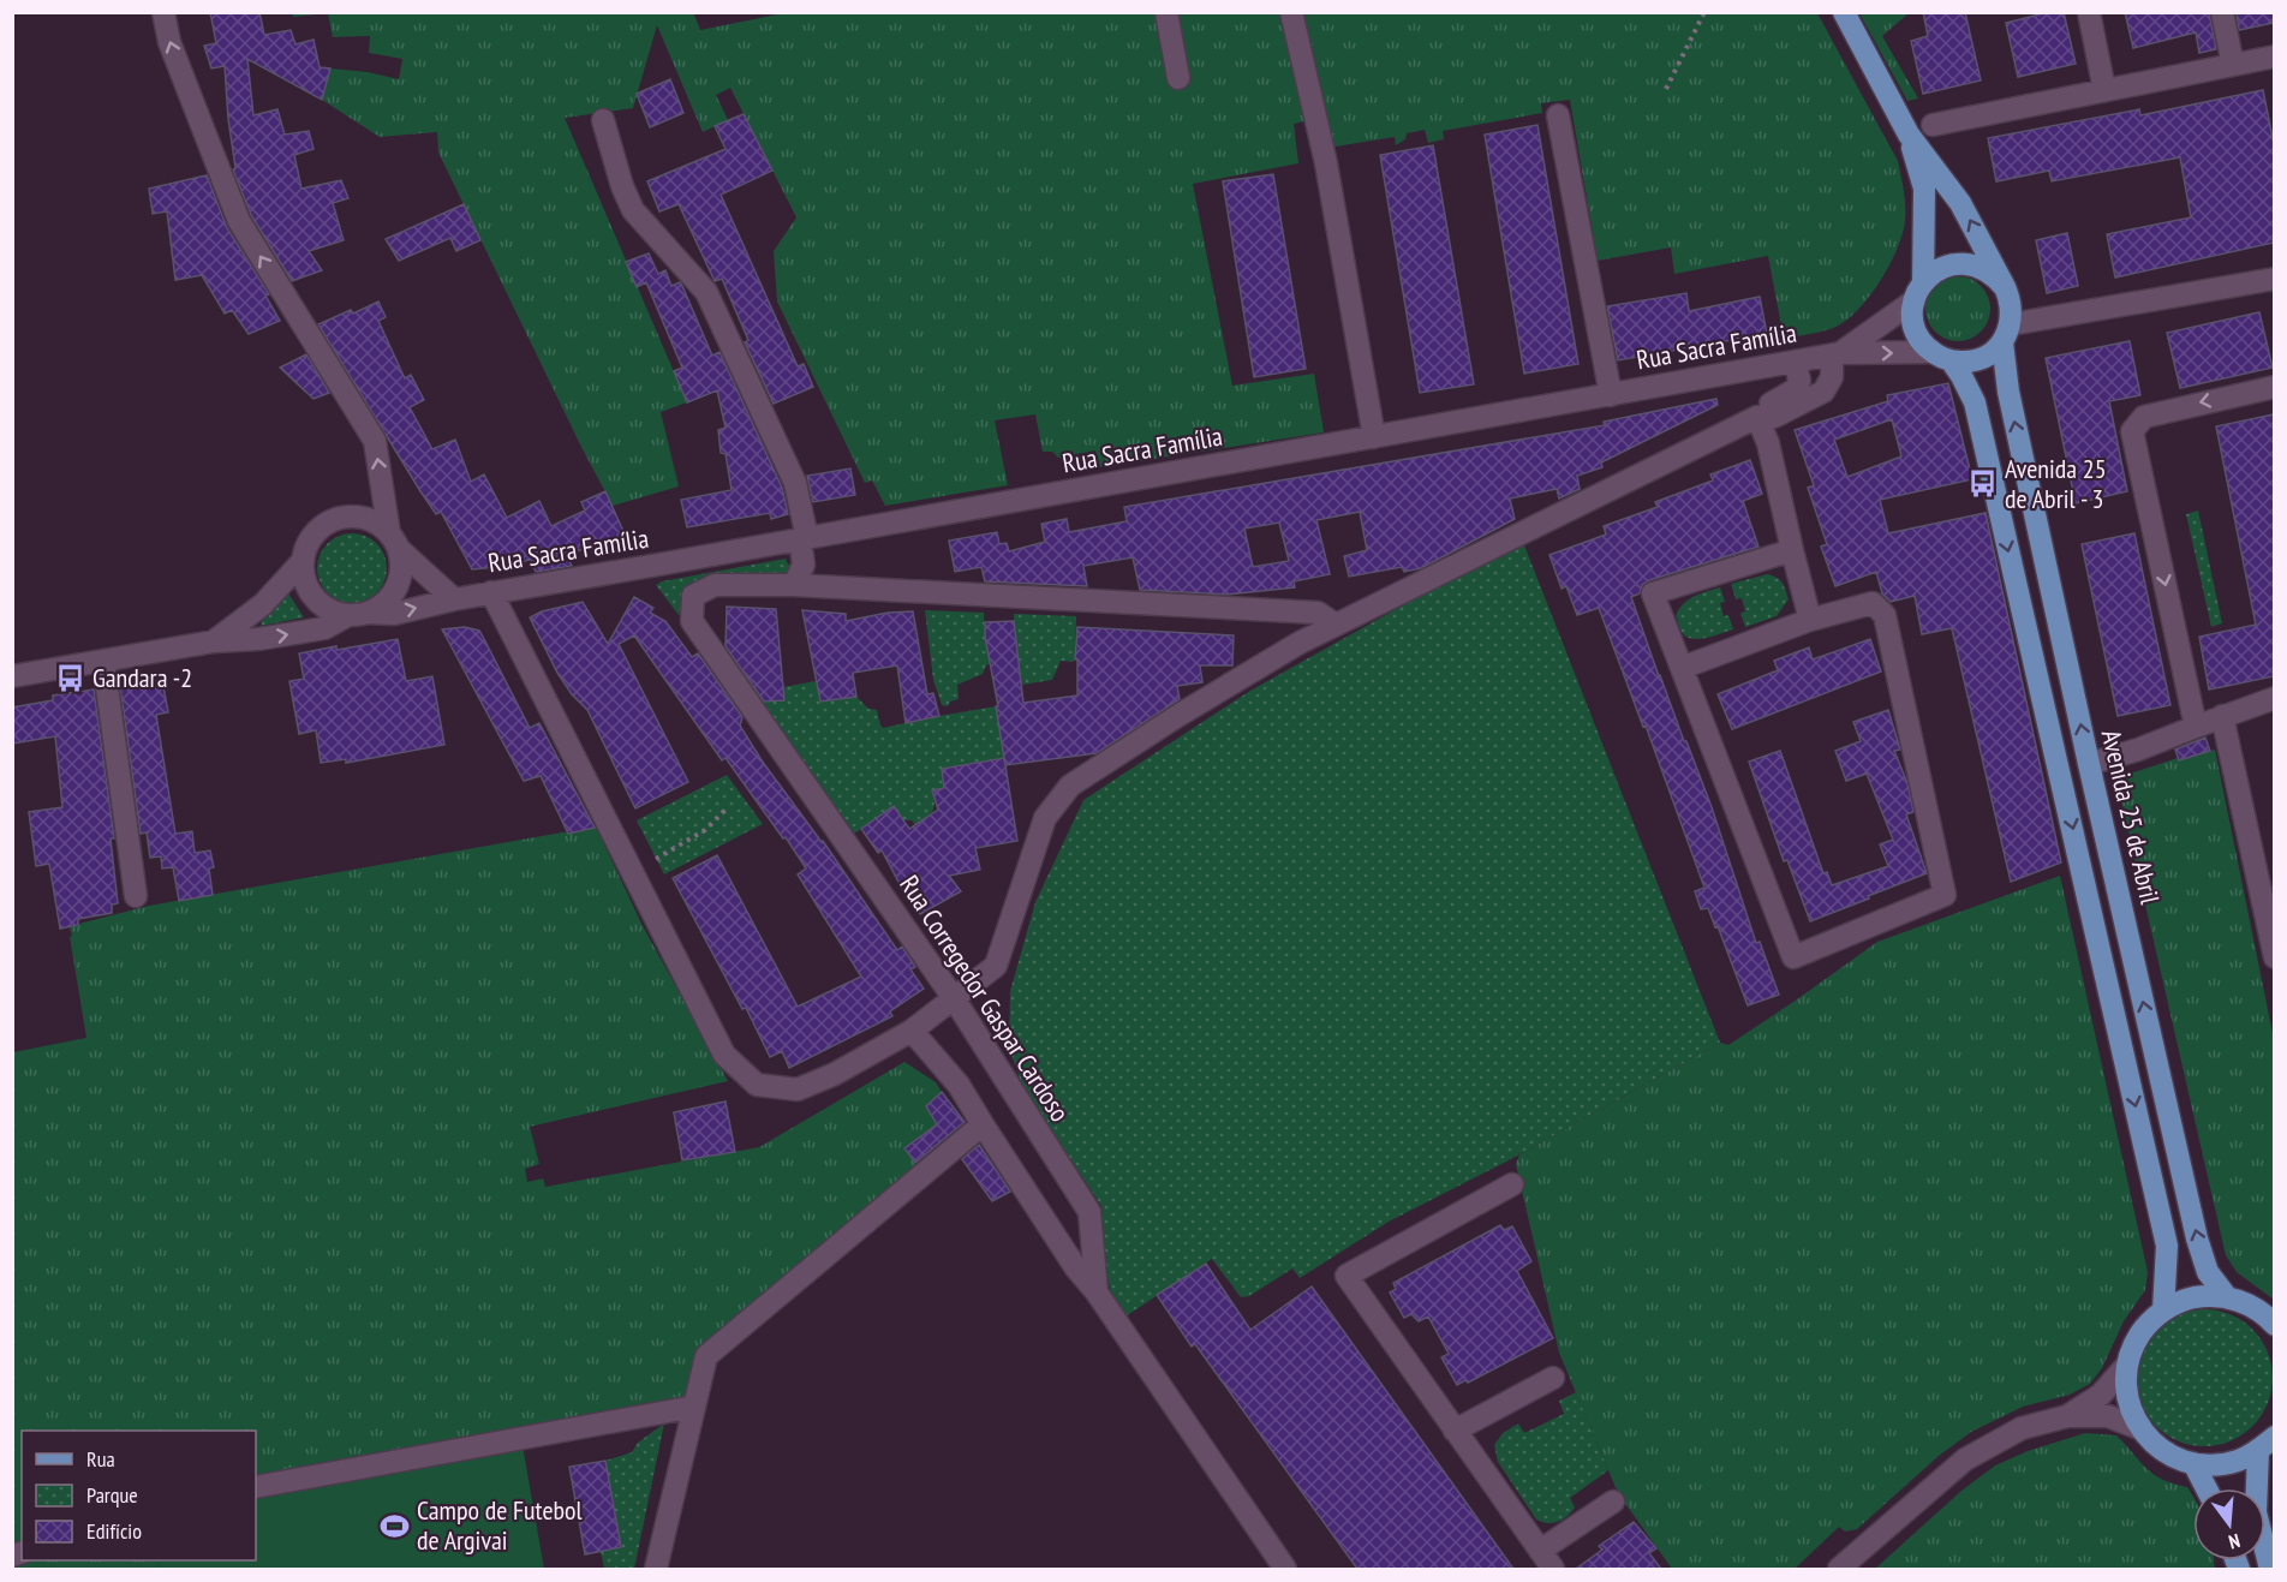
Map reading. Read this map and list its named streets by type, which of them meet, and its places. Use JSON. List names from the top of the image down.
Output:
{
  "streets": {
    "main road": ["Avenida 25 de Abril"],
    "street": ["Rua Sacra Família", "Rua Corregedor Gaspar Cardoso"]
  },
  "crossings": [
    ["Rua Sacra Família", "Avenida 25 de Abril"]
  ],
  "places": {
    "bus stop": ["Avenida 25 de Abril - 3", "Gandara -2"],
    "sports": ["Campo de Futebol de Argivai"]
  },
  "legend": ["Rua", "Parque", "Edifício"],
  "north": "bottom"
}
